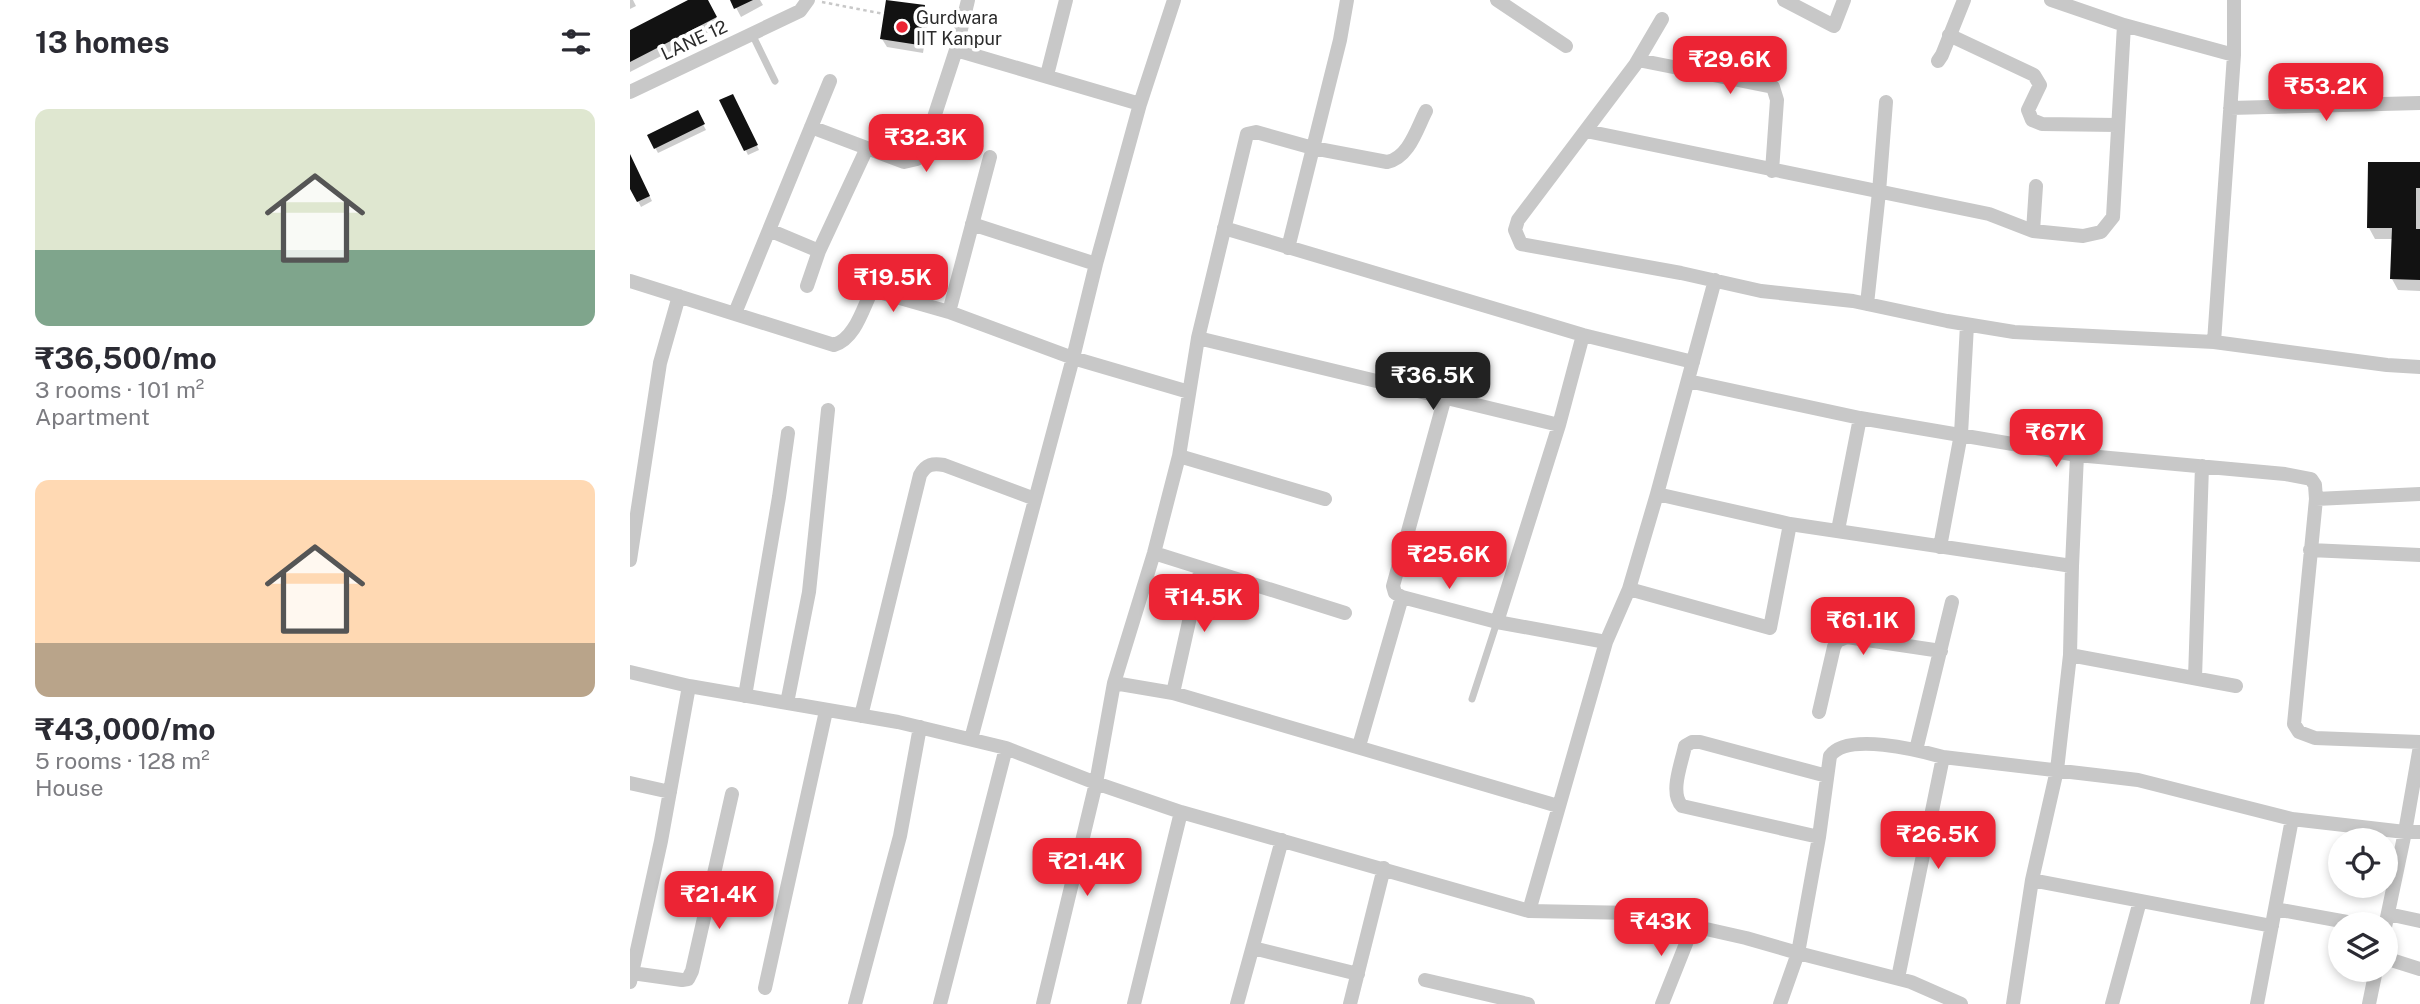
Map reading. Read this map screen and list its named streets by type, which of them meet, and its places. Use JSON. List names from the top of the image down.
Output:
{
  "streets": {
    "street": ["LANE 12"]
  },
  "places": ["Gurdwara IIT Kanpur"],
  "page": {
    "heading": "13 homes",
    "price": [
      "₹29.6K",
      "₹53.2K",
      "₹32.3K",
      "₹19.5K",
      "₹36.5K",
      "₹67K",
      "₹25.6K",
      "₹14.5K",
      "₹61.1K",
      "₹26.5K",
      "₹21.4K",
      "₹21.4K",
      "₹43K"
    ],
    "list": [
      {
        "name": "₹36,500/mo",
        "note": "3 rooms · 101 m² · Apartment"
      },
      {
        "name": "₹43,000/mo",
        "note": "5 rooms · 128 m² · House"
      }
    ]
  }
}
